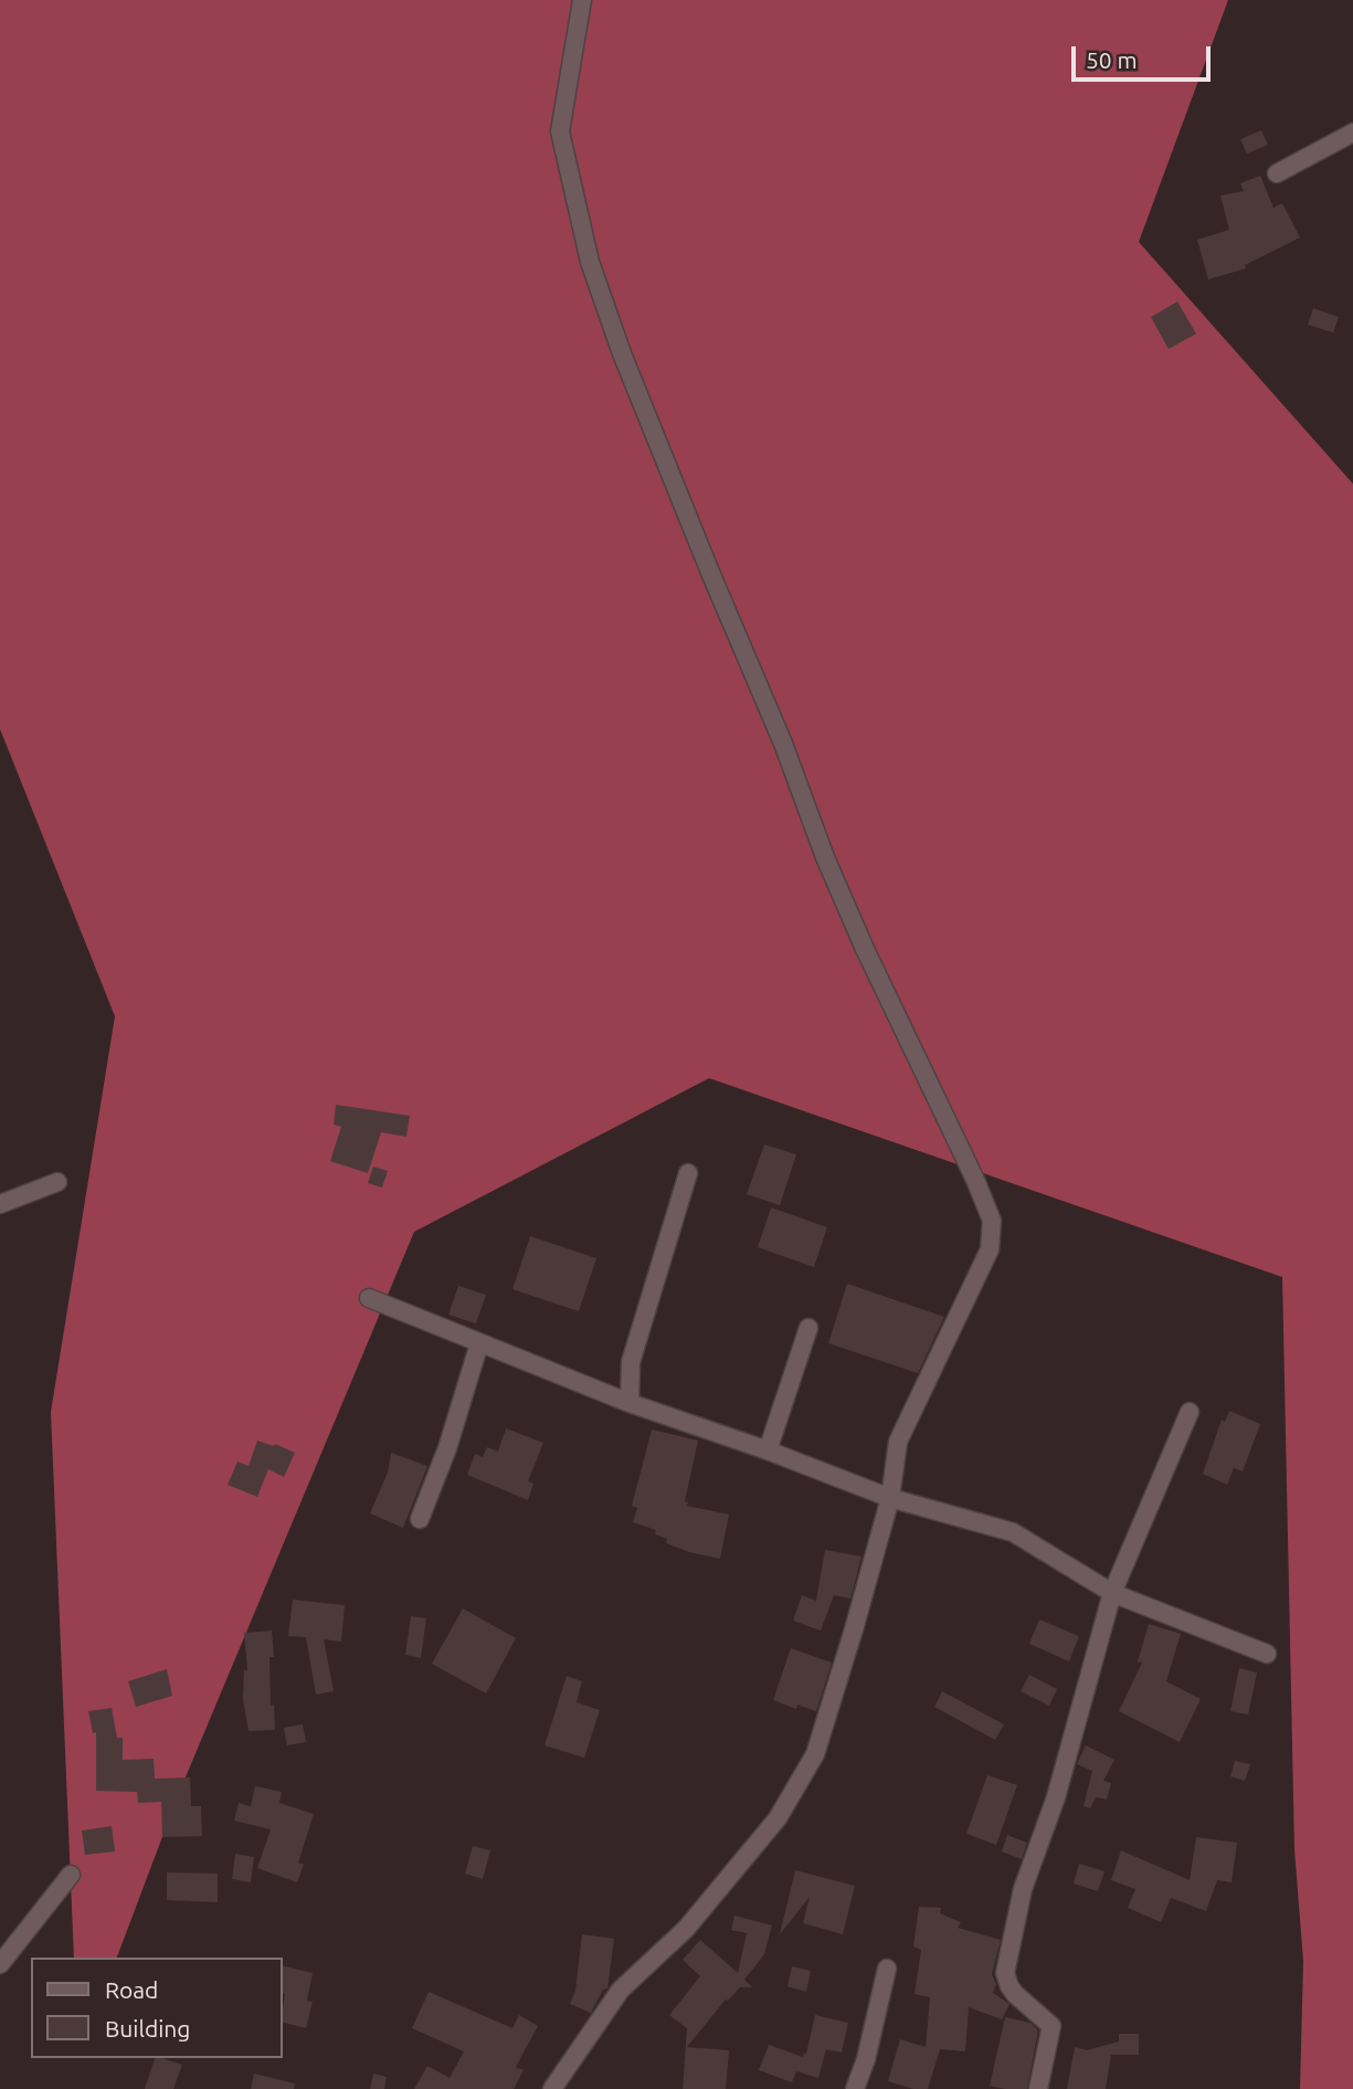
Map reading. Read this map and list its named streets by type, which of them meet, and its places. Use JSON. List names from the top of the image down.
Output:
{
  "legend": ["Road", "Building"],
  "scale_bar": "50 m"
}
